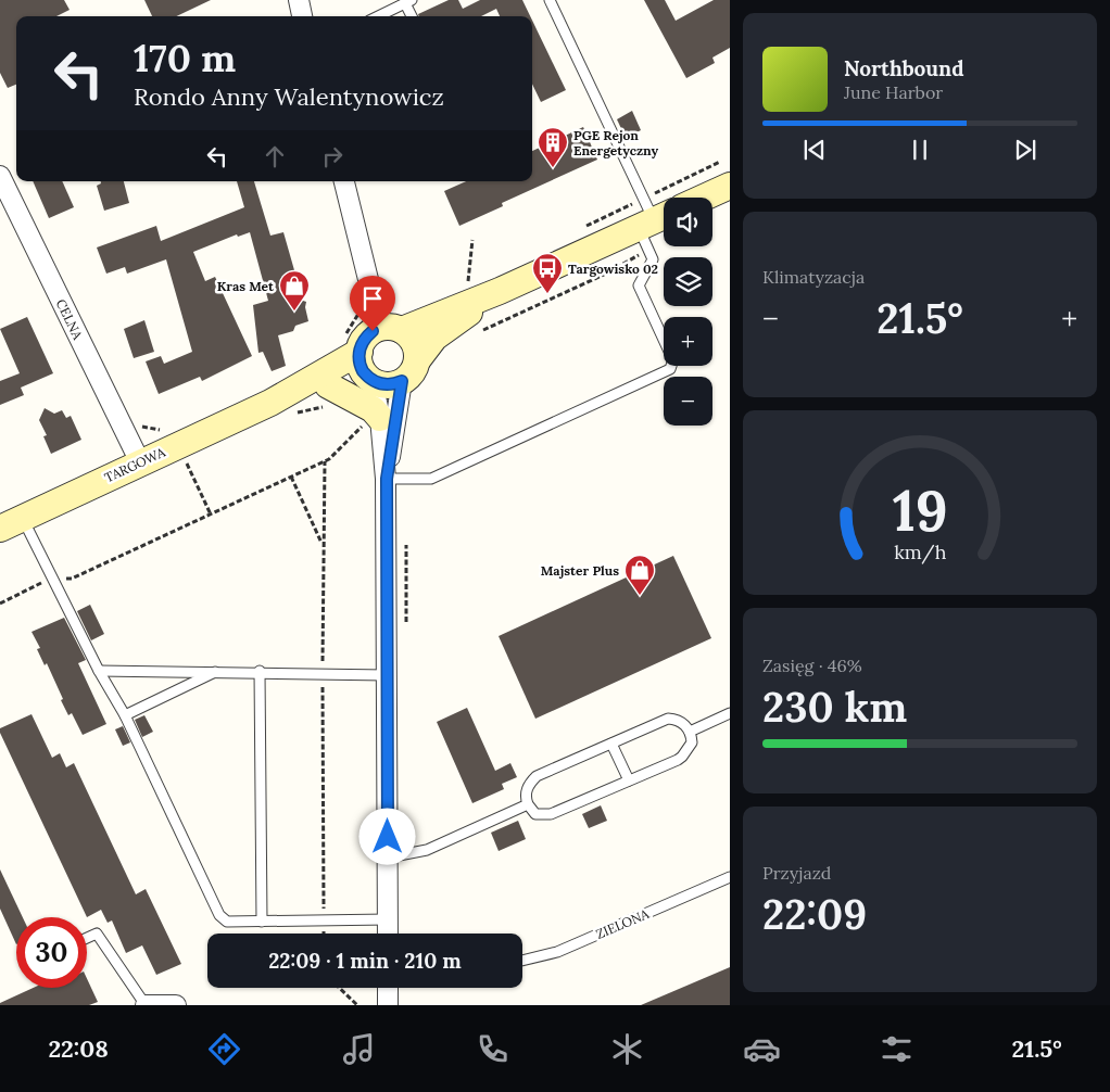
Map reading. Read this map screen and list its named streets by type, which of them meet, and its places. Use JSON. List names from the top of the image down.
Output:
{
  "streets": {
    "street": ["CELNA", "TARGOWA"],
    "lane": ["ZIELONA"]
  },
  "crossings": [
    ["CELNA", "TARGOWA"]
  ],
  "places": {
    "building": ["PGE Rejon Energetyczny"],
    "bus stop": ["Targowisko 02"],
    "shop": ["Kras Met", "Majster Plus"]
  },
  "page": {
    "turn": ["170 m", "Rondo Anny Walentynowicz"],
    "song": ["Northbound", "June Harbor"],
    "map_buttons": ["+", "−"],
    "tile": [
      "Klimatyzacja",
      ["Zasięg · 46%", "230 km"],
      ["Przyjazd", "22:09"]
    ],
    "heat": ["−", "21.5°", "+"],
    "limit": "30",
    "trip": "22:09 · 1 min · 210 m",
    "tabs": ["22:08", "21.5°"],
    "gauge": ["19", "km/h"]
  }
}
